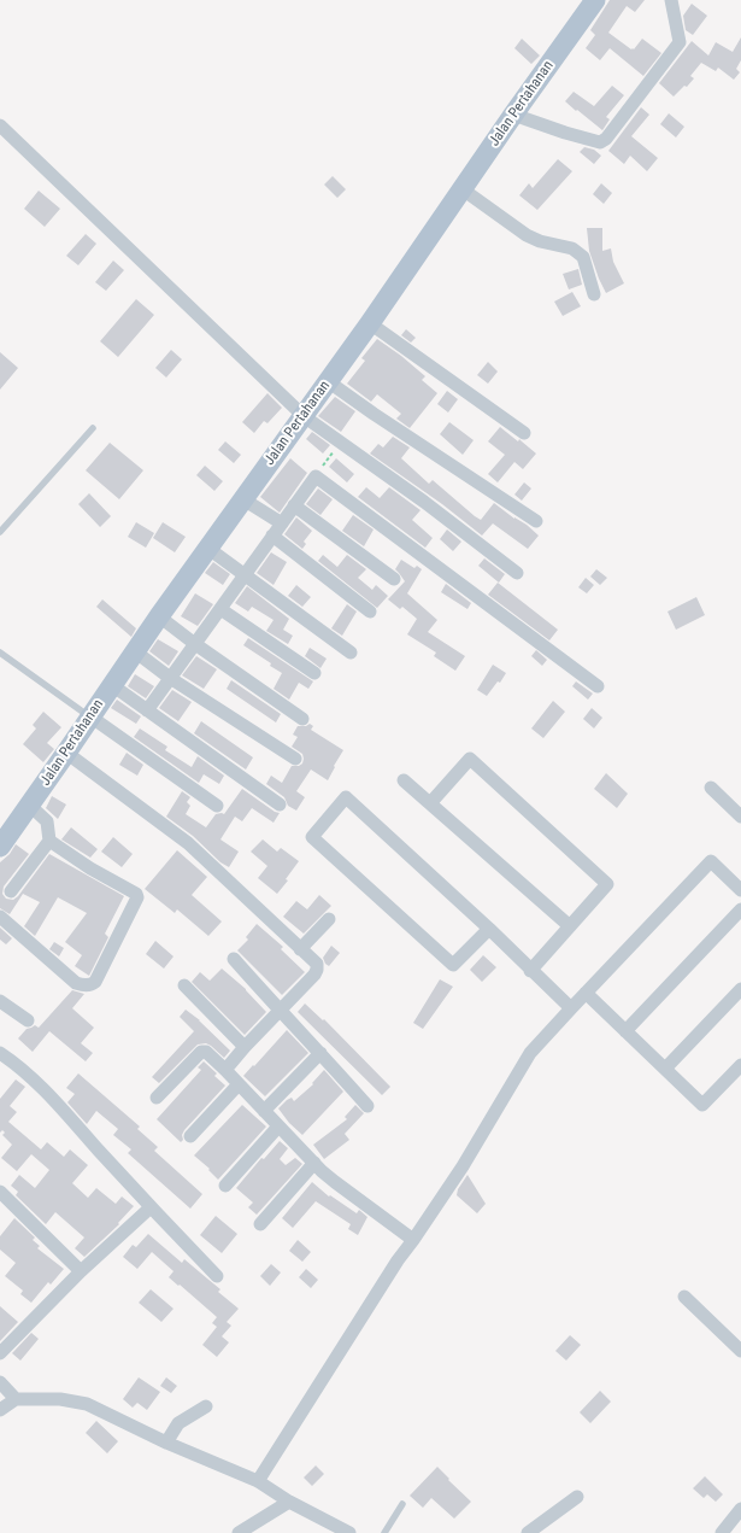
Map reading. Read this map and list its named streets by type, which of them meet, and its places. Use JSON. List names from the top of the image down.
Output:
{
  "streets": {
    "main road": ["Jalan Pertahanan"]
  }
}
